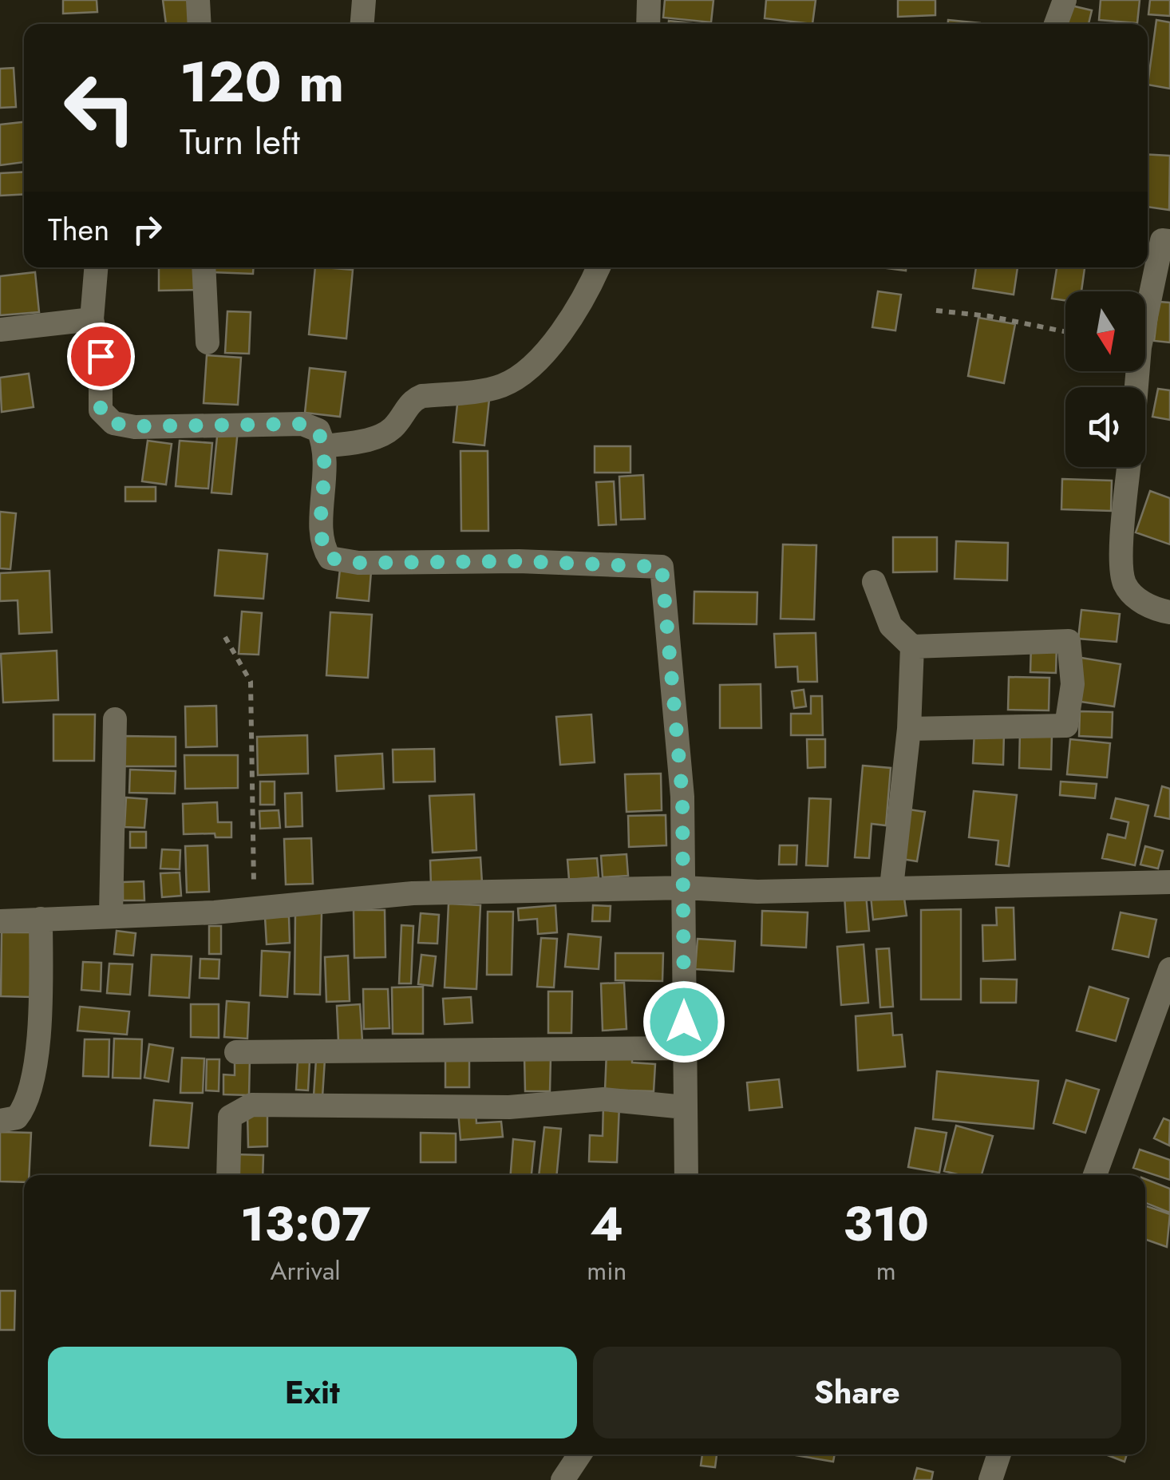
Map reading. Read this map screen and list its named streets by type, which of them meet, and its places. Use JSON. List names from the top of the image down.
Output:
{
  "north": "bottom",
  "page": {
    "turn": ["120 m", "Turn left"],
    "then": "Then",
    "eta": [
      "13:07",
      "Arrival",
      "4",
      "min",
      "310",
      "m"
    ],
    "buttons": ["Exit", "Share"]
  }
}
